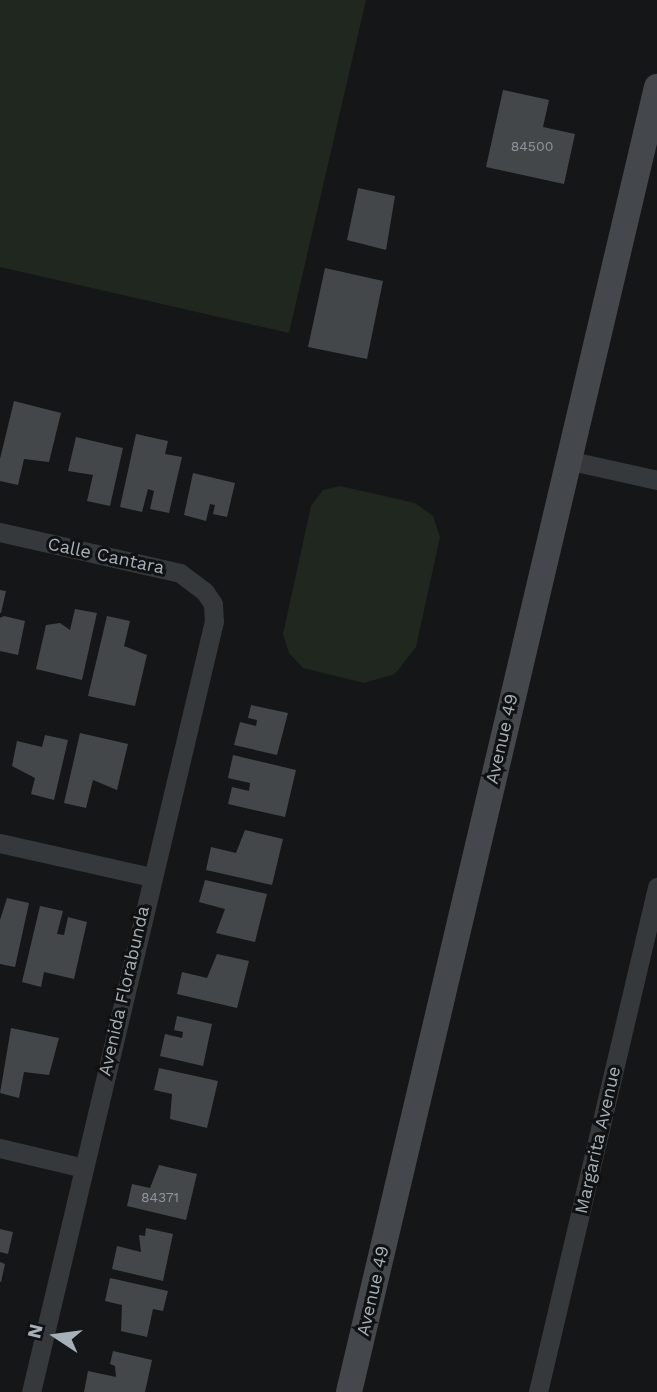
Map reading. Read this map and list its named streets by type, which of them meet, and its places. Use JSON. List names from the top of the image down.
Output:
{
  "streets": {
    "street": [
      "Calle Cantara",
      "Avenue 49",
      "Avenida Florabunda",
      "Margarita Avenue"
    ]
  },
  "crossings": [
    ["Calle Cantara", "Avenida Florabunda"]
  ],
  "house_numbers": ["84500", "84371"],
  "north": "left"
}
